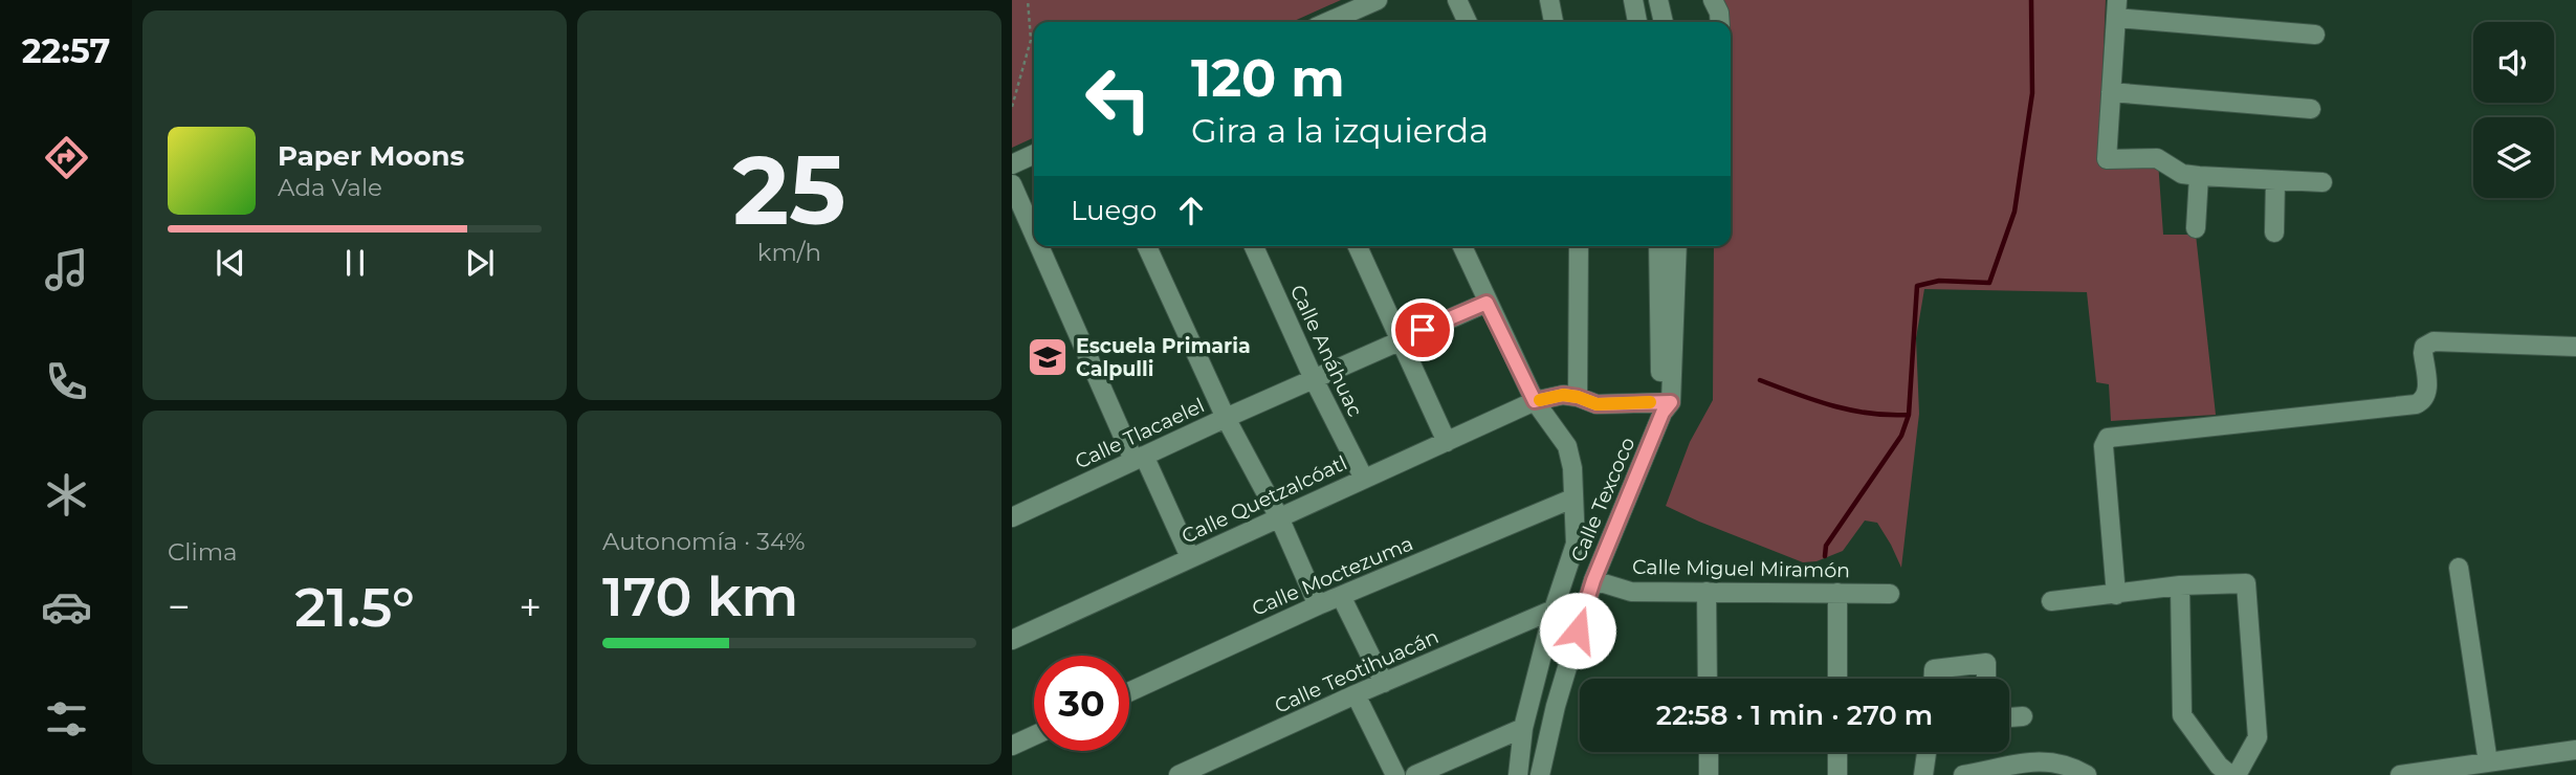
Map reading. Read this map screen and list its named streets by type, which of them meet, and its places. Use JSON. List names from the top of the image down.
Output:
{
  "streets": {
    "street": [
      "Calle Anáhuac",
      "Calle Tlacaelel",
      "Calle Quetzalcóatl",
      "Calle Texcoco",
      "Calle Miguel Miramón",
      "Calle Moctezuma",
      "Calle Teotihuacán"
    ]
  },
  "crossings": [
    ["Calle Anáhuac", "Calle Tlacaelel"],
    ["Calle Anáhuac", "Calle Quetzalcóatl"],
    ["Calle Texcoco", "Calle Miguel Miramón"]
  ],
  "places": {
    "school or university": ["Escuela Primaria Calpulli"]
  },
  "page": {
    "tabs": "22:57",
    "tile": [
      ["25", "km/h"],
      "Clima",
      ["Autonomía · 34%", "170 km"]
    ],
    "turn": ["120 m", "Gira a la izquierda"],
    "song": ["Paper Moons", "Ada Vale"],
    "then": "Luego",
    "heat": ["−", "21.5°", "+"],
    "limit": "30",
    "trip": "22:58 · 1 min · 270 m"
  }
}
